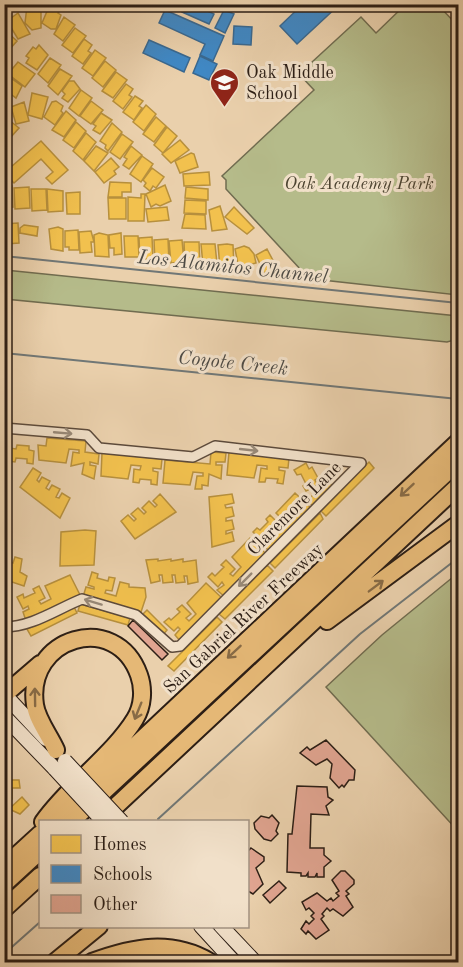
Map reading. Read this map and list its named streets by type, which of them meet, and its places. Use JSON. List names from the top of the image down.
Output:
{
  "streets": {
    "highway": ["San Gabriel River Freeway"],
    "street": ["Claremore Lane"]
  },
  "water": ["Los Alamitos Channel", "Coyote Creek"],
  "parks": ["Oak Academy Park"],
  "places": {
    "school or university": ["Oak Middle School"]
  },
  "legend": ["Homes", "Schools", "Other"]
}
